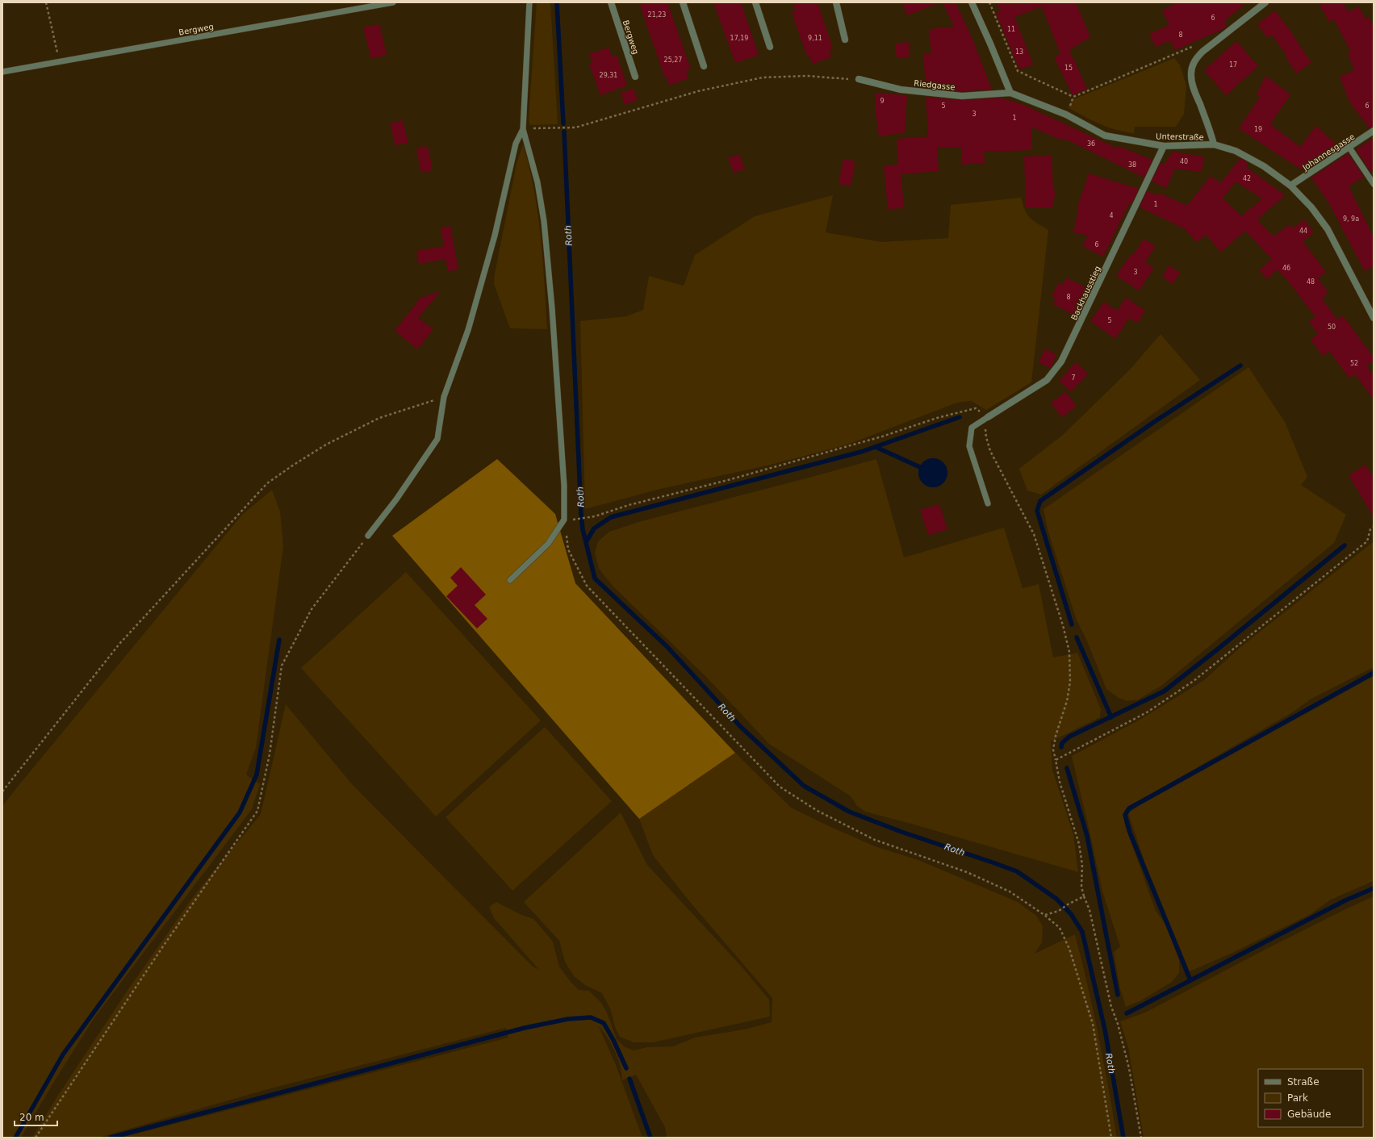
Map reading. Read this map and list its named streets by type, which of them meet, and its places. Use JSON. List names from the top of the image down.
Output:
{
  "streets": {
    "street": [
      "Bergweg",
      "Riedgasse",
      "Unterstraße",
      "Johannesgasse",
      "Backhausstieg"
    ]
  },
  "crossings": [
    ["Riedgasse", "Unterstraße"],
    ["Unterstraße", "Johannesgasse"],
    ["Unterstraße", "Backhausstieg"]
  ],
  "water": ["Roth"],
  "house_numbers": [
    "21,23",
    "6",
    "11",
    "8",
    "17,19",
    "9,11",
    "13",
    "25,27",
    "17",
    "15",
    "29,31",
    "9",
    "5",
    "6",
    "3",
    "1",
    "19",
    "36",
    "40",
    "38",
    "42",
    "1",
    "4",
    "9, 9a",
    "44",
    "6",
    "46",
    "3",
    "48",
    "8",
    "5",
    "50",
    "52",
    "7"
  ],
  "legend": ["Straße", "Park", "Gebäude"],
  "scale_bar": "20 m"
}
